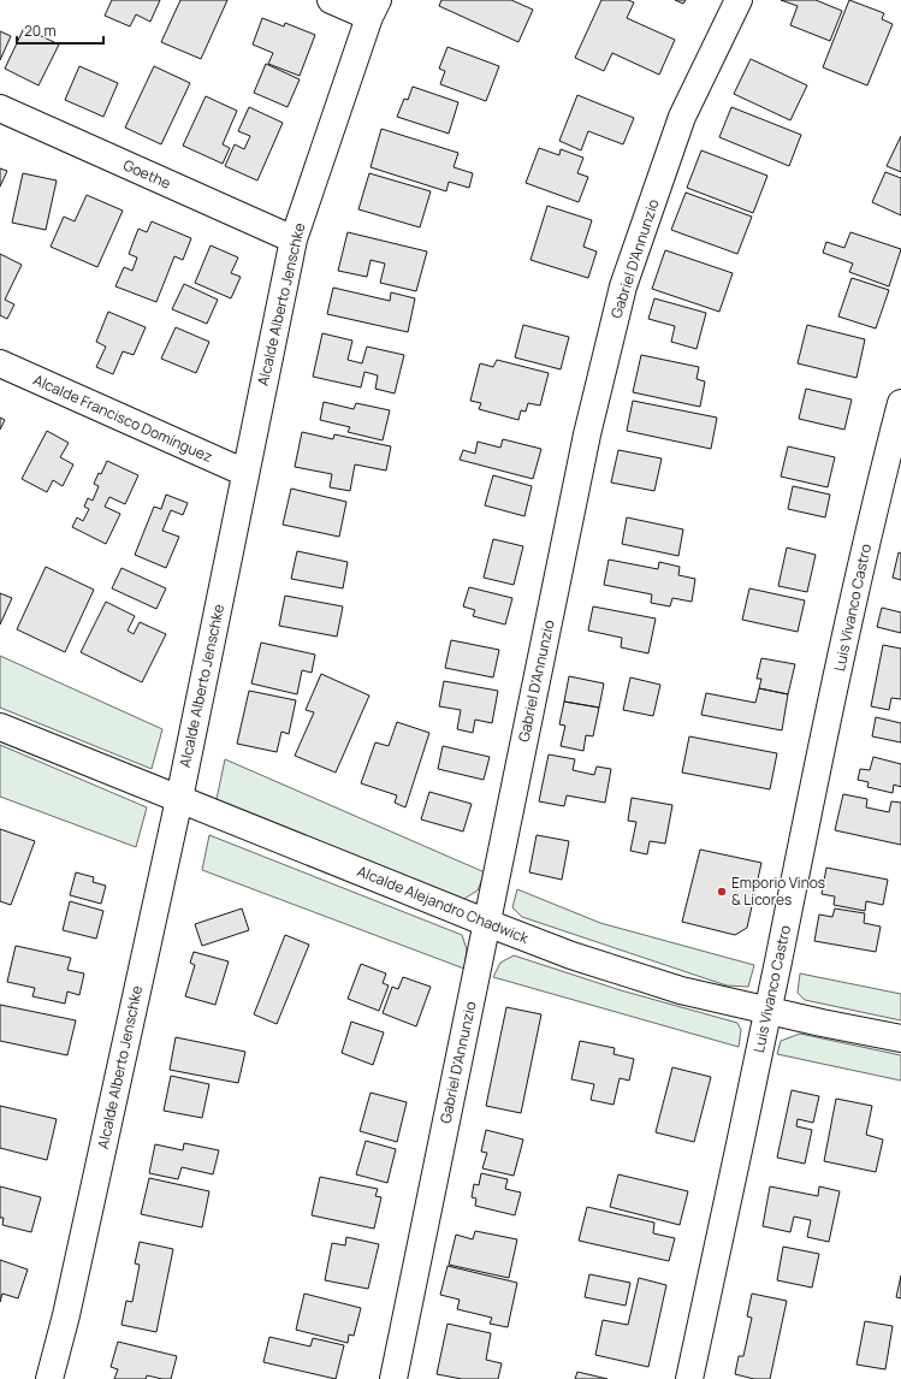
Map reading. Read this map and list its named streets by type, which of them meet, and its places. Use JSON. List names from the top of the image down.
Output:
{
  "streets": {
    "street": [
      "Goethe",
      "Gabriel D'Annunzio",
      "Alcalde Alberto Jenschke",
      "Alcalde Francisco Domínguez",
      "Luis Vivanco Castro",
      "Alcalde Alejandro Chadwick"
    ]
  },
  "crossings": [
    ["Goethe", "Alcalde Alberto Jenschke"],
    ["Gabriel D'Annunzio", "Alcalde Alejandro Chadwick"],
    ["Alcalde Alberto Jenschke", "Alcalde Francisco Domínguez"],
    ["Alcalde Alberto Jenschke", "Alcalde Alejandro Chadwick"],
    ["Luis Vivanco Castro", "Alcalde Alejandro Chadwick"]
  ],
  "places": ["Emporio Vinos & Licores"],
  "scale_bar": "20 m"
}
